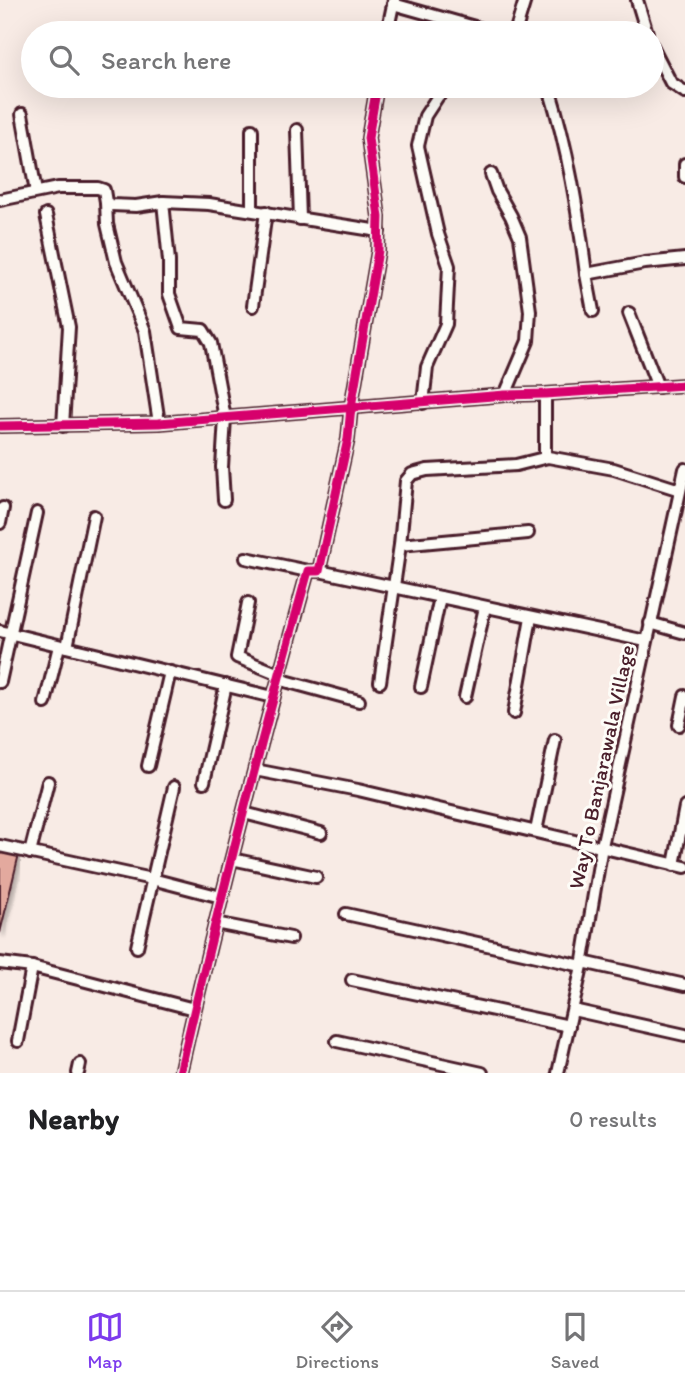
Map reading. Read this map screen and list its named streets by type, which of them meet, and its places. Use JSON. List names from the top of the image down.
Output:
{
  "streets": {
    "street": ["Way To Banjarawala Village"]
  },
  "page": {
    "search": "Search here",
    "heading": ["Nearby", "0 results"],
    "nav": ["Map", "Directions", "Saved"]
  }
}
